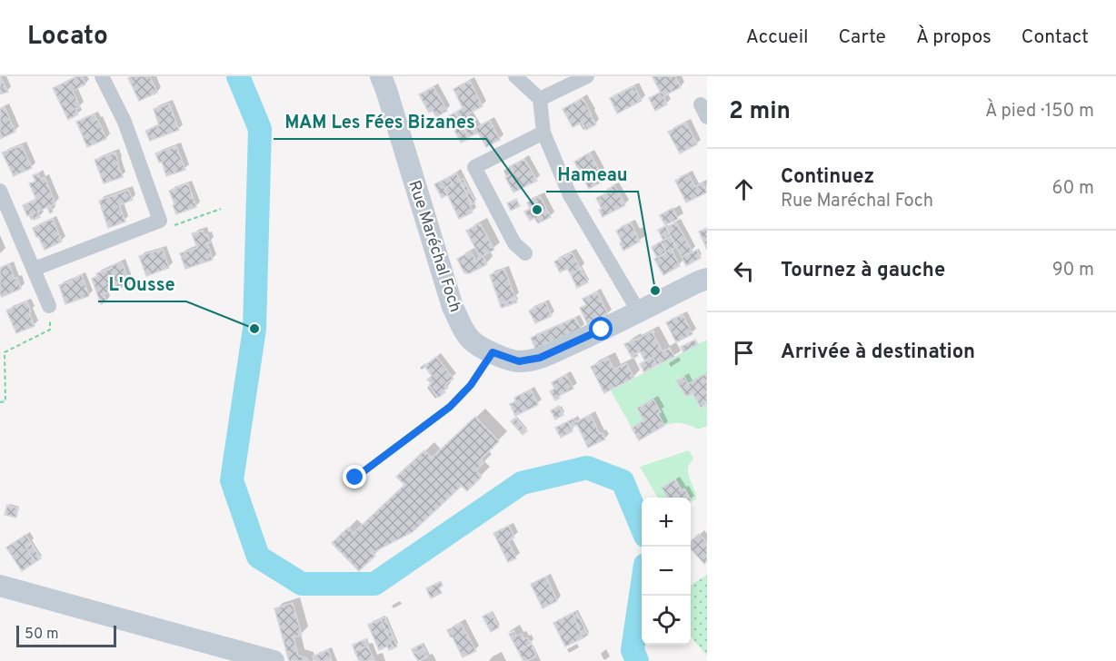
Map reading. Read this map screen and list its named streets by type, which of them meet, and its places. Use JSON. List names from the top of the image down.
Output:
{
  "streets": {
    "street": ["Rue Maréchal Foch"]
  },
  "places": ["MAM Les Fées Bizanes", "Hameau", "L'Ousse"],
  "scale_bar": "50 m",
  "page": {
    "header": "Locato",
    "nav": [
      "Accueil",
      "Carte",
      "À propos",
      "Contact"
    ],
    "heading": ["2 min", "À pied · 150 m"],
    "list": [
      ["Continuez", "Rue Maréchal Foch", "60 m"],
      ["Tournez à gauche", "90 m"],
      "Arrivée à destination"
    ],
    "map_buttons": ["+", "−"],
    "scale": "50 m"
  }
}
